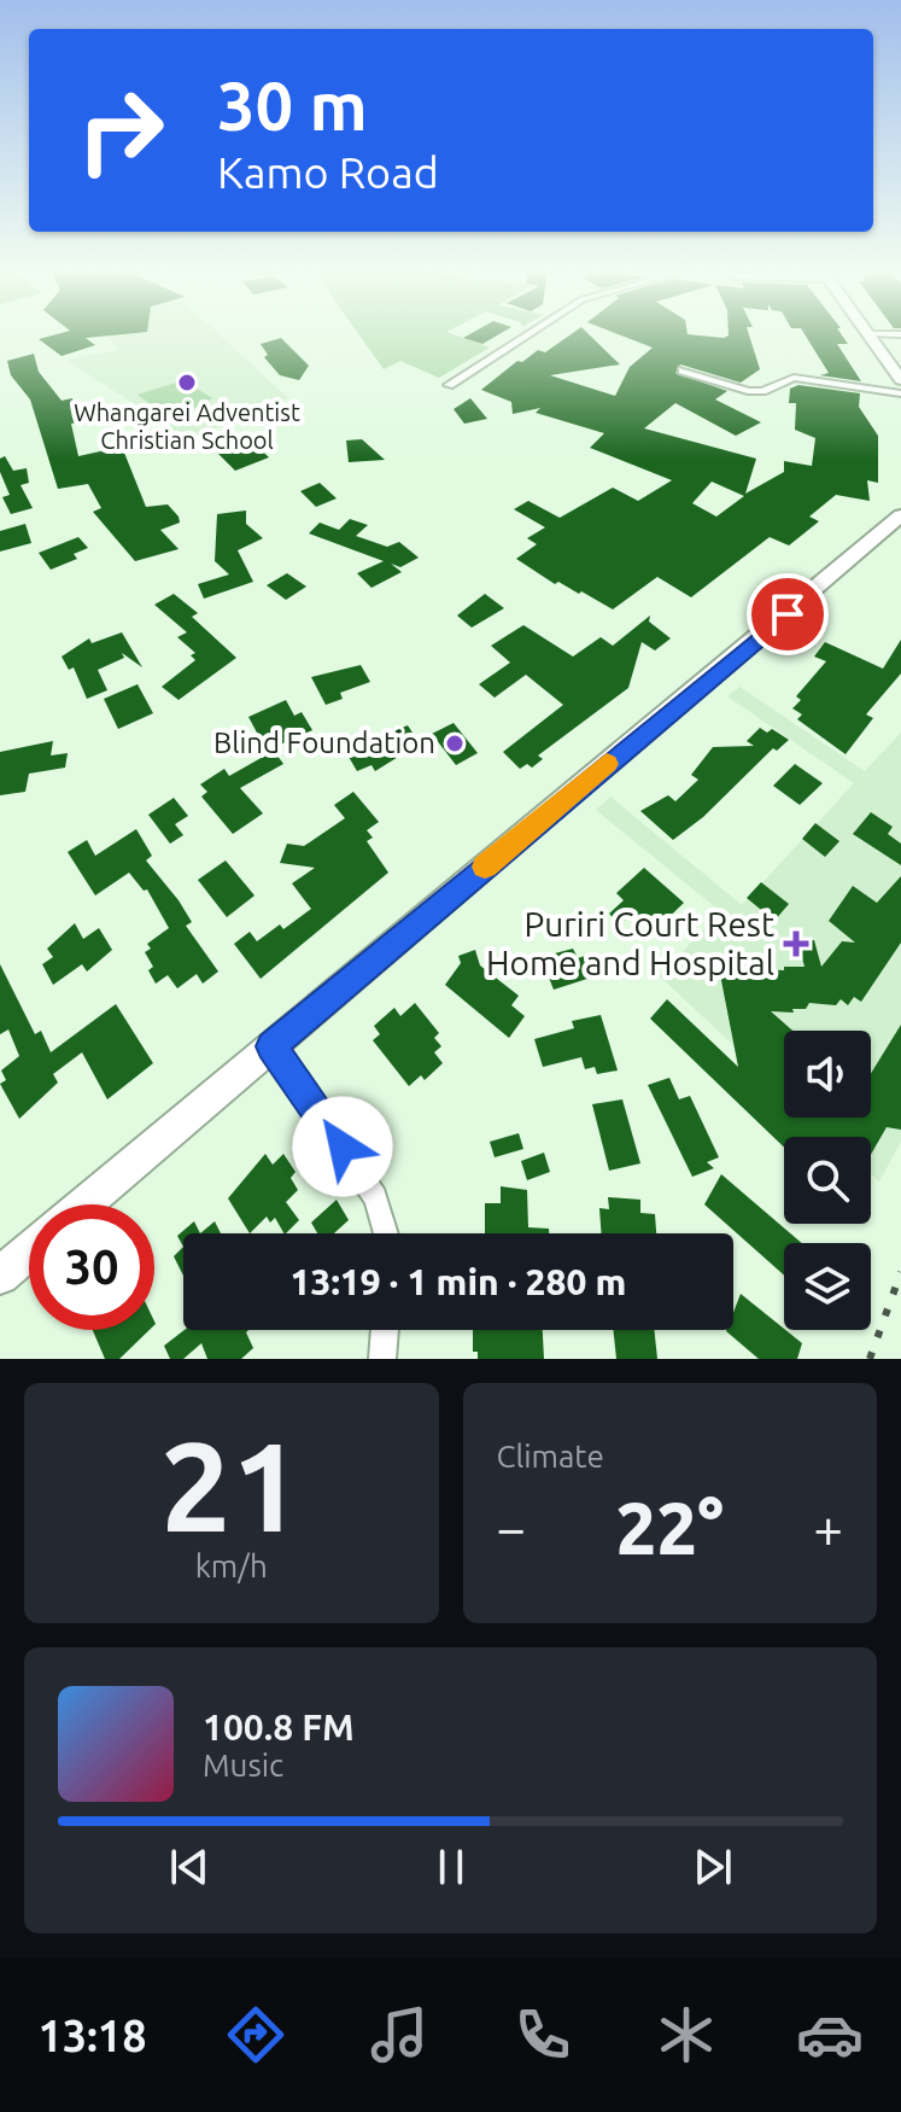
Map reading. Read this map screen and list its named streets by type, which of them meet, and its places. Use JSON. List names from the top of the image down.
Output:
{
  "places": {
    "other": ["Whangarei Adventist Christian School", "Blind Foundation"],
    "health": ["Puriri Court Rest Home and Hospital"]
  },
  "page": {
    "turn": ["30 m", "Kamo Road"],
    "limit": "30",
    "trip": "13:19 · 1 min · 280 m",
    "tile": [
      ["21", "km/h"],
      "Climate"
    ],
    "heat": ["−", "22°", "+"],
    "song": ["100.8 FM", "Music"],
    "tabs": "13:18"
  }
}
